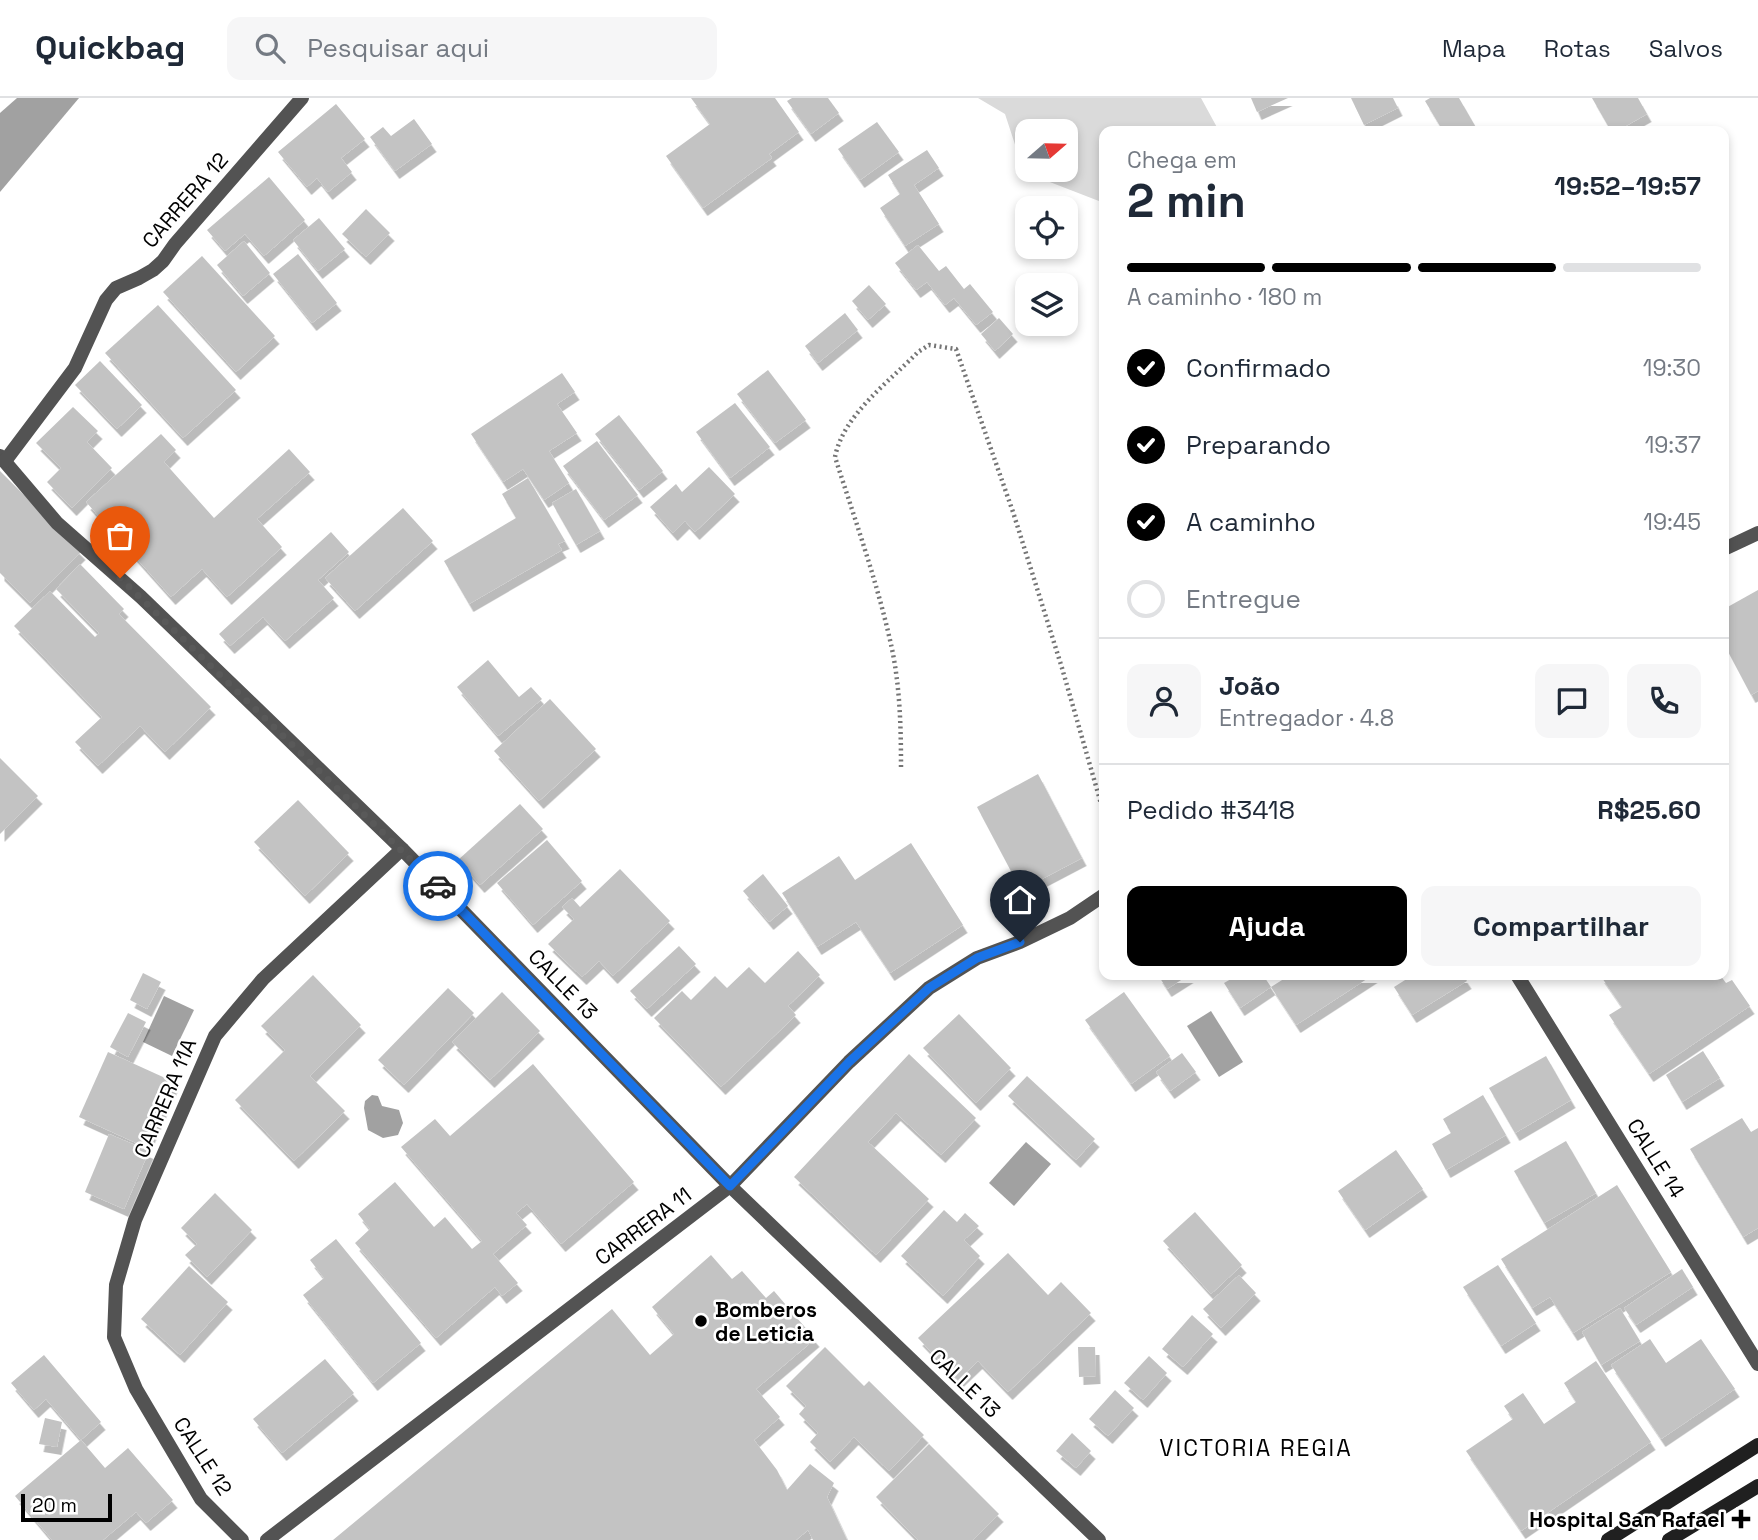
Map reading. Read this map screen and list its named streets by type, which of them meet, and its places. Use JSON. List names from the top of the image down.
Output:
{
  "streets": {
    "street": [
      "CARRERA 12",
      "CALLE 13",
      "CARRERA 11A",
      "CALLE 14",
      "CARRERA 11",
      "CALLE 12"
    ]
  },
  "crossings": [
    ["CARRERA 12", "CALLE 13"],
    ["CALLE 13", "CARRERA 11A"],
    ["CALLE 13", "CARRERA 11"],
    ["CARRERA 11A", "CALLE 12"]
  ],
  "districts": ["VICTORIA REGIA"],
  "places": {
    "other": ["Bomberos de Leticia"],
    "health": ["Hospital San Rafael"]
  },
  "scale_bar": "20 m",
  "north": "right",
  "page": {
    "header": "Quickbag",
    "search": "Pesquisar aqui",
    "nav": ["Mapa", "Rotas", "Salvos"],
    "heading": ["2 min", "Chega em", "19:52–19:57"],
    "panel": [
      "João",
      "Entregador · 4.8",
      "Pedido #3418",
      "R$25.60"
    ],
    "bar": "A caminho · 180 m",
    "list": [
      ["Confirmado", "19:30"],
      ["Preparando", "19:37"],
      ["A caminho", "19:45"],
      "Entregue"
    ],
    "buttons": ["Ajuda", "Compartilhar"],
    "scale": "20 m"
  }
}
